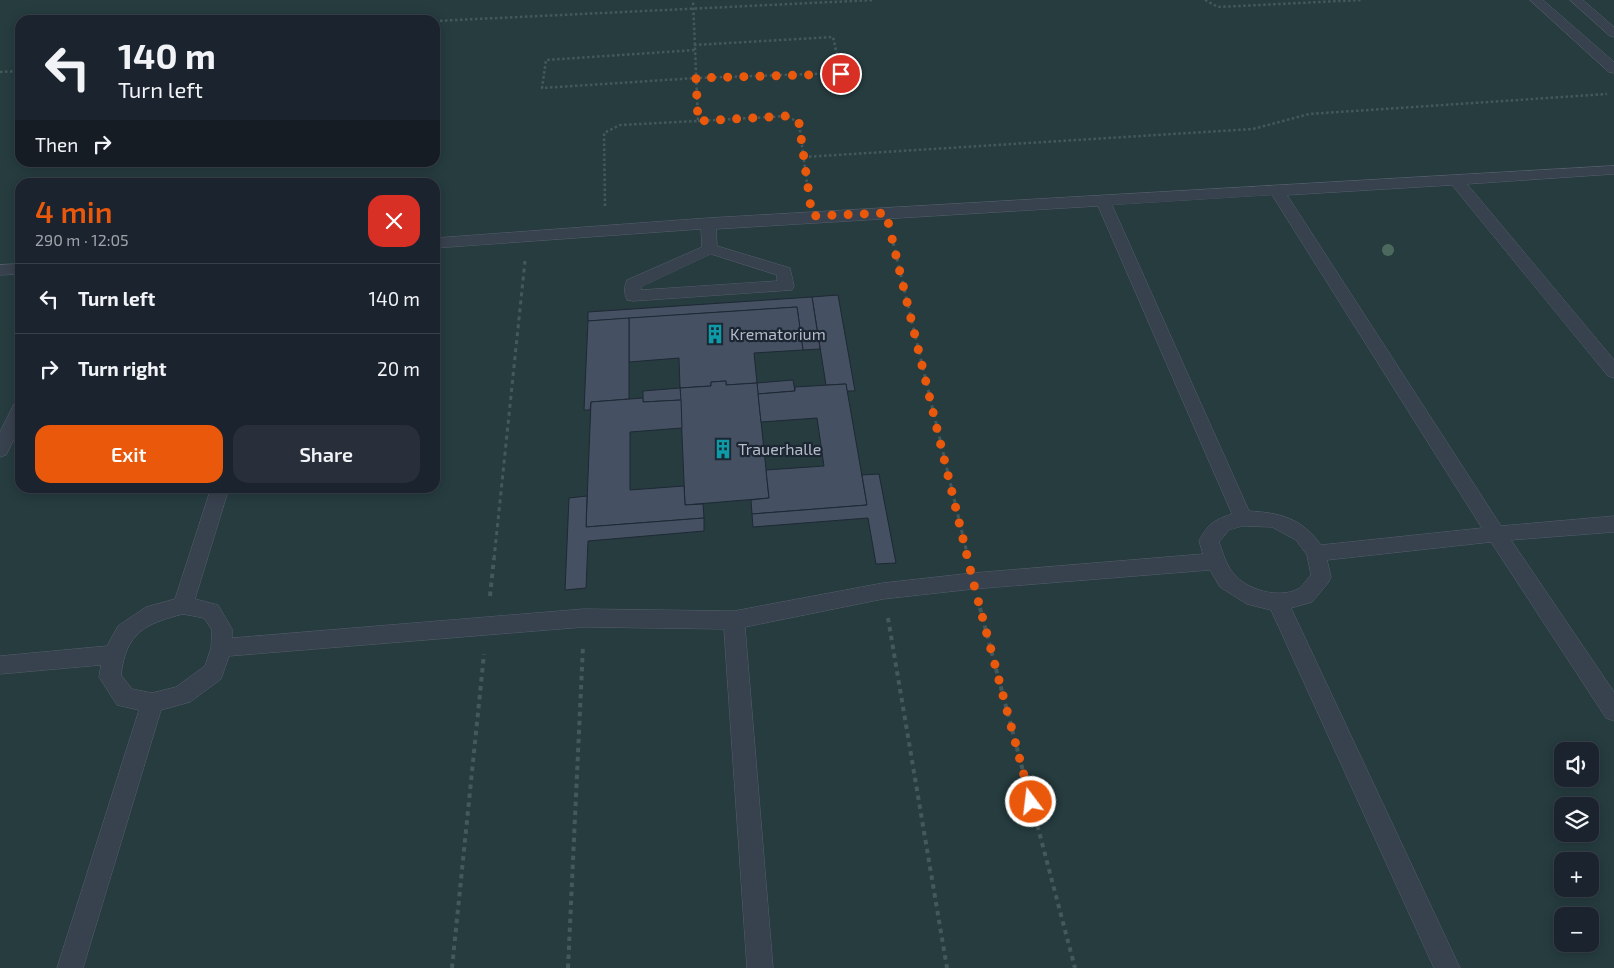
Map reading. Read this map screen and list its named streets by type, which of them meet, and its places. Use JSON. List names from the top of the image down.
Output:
{
  "places": {
    "building": ["Krematorium", "Trauerhalle"]
  },
  "page": {
    "turn": ["140 m", "Turn left"],
    "then": "Then",
    "heading": ["4 min", "290 m · 12:05"],
    "list": [
      {
        "name": "Turn left",
        "value": "140 m"
      },
      {
        "name": "Turn right",
        "value": "20 m"
      }
    ],
    "buttons": ["Exit", "Share"],
    "map_buttons": ["+", "−"]
  }
}
